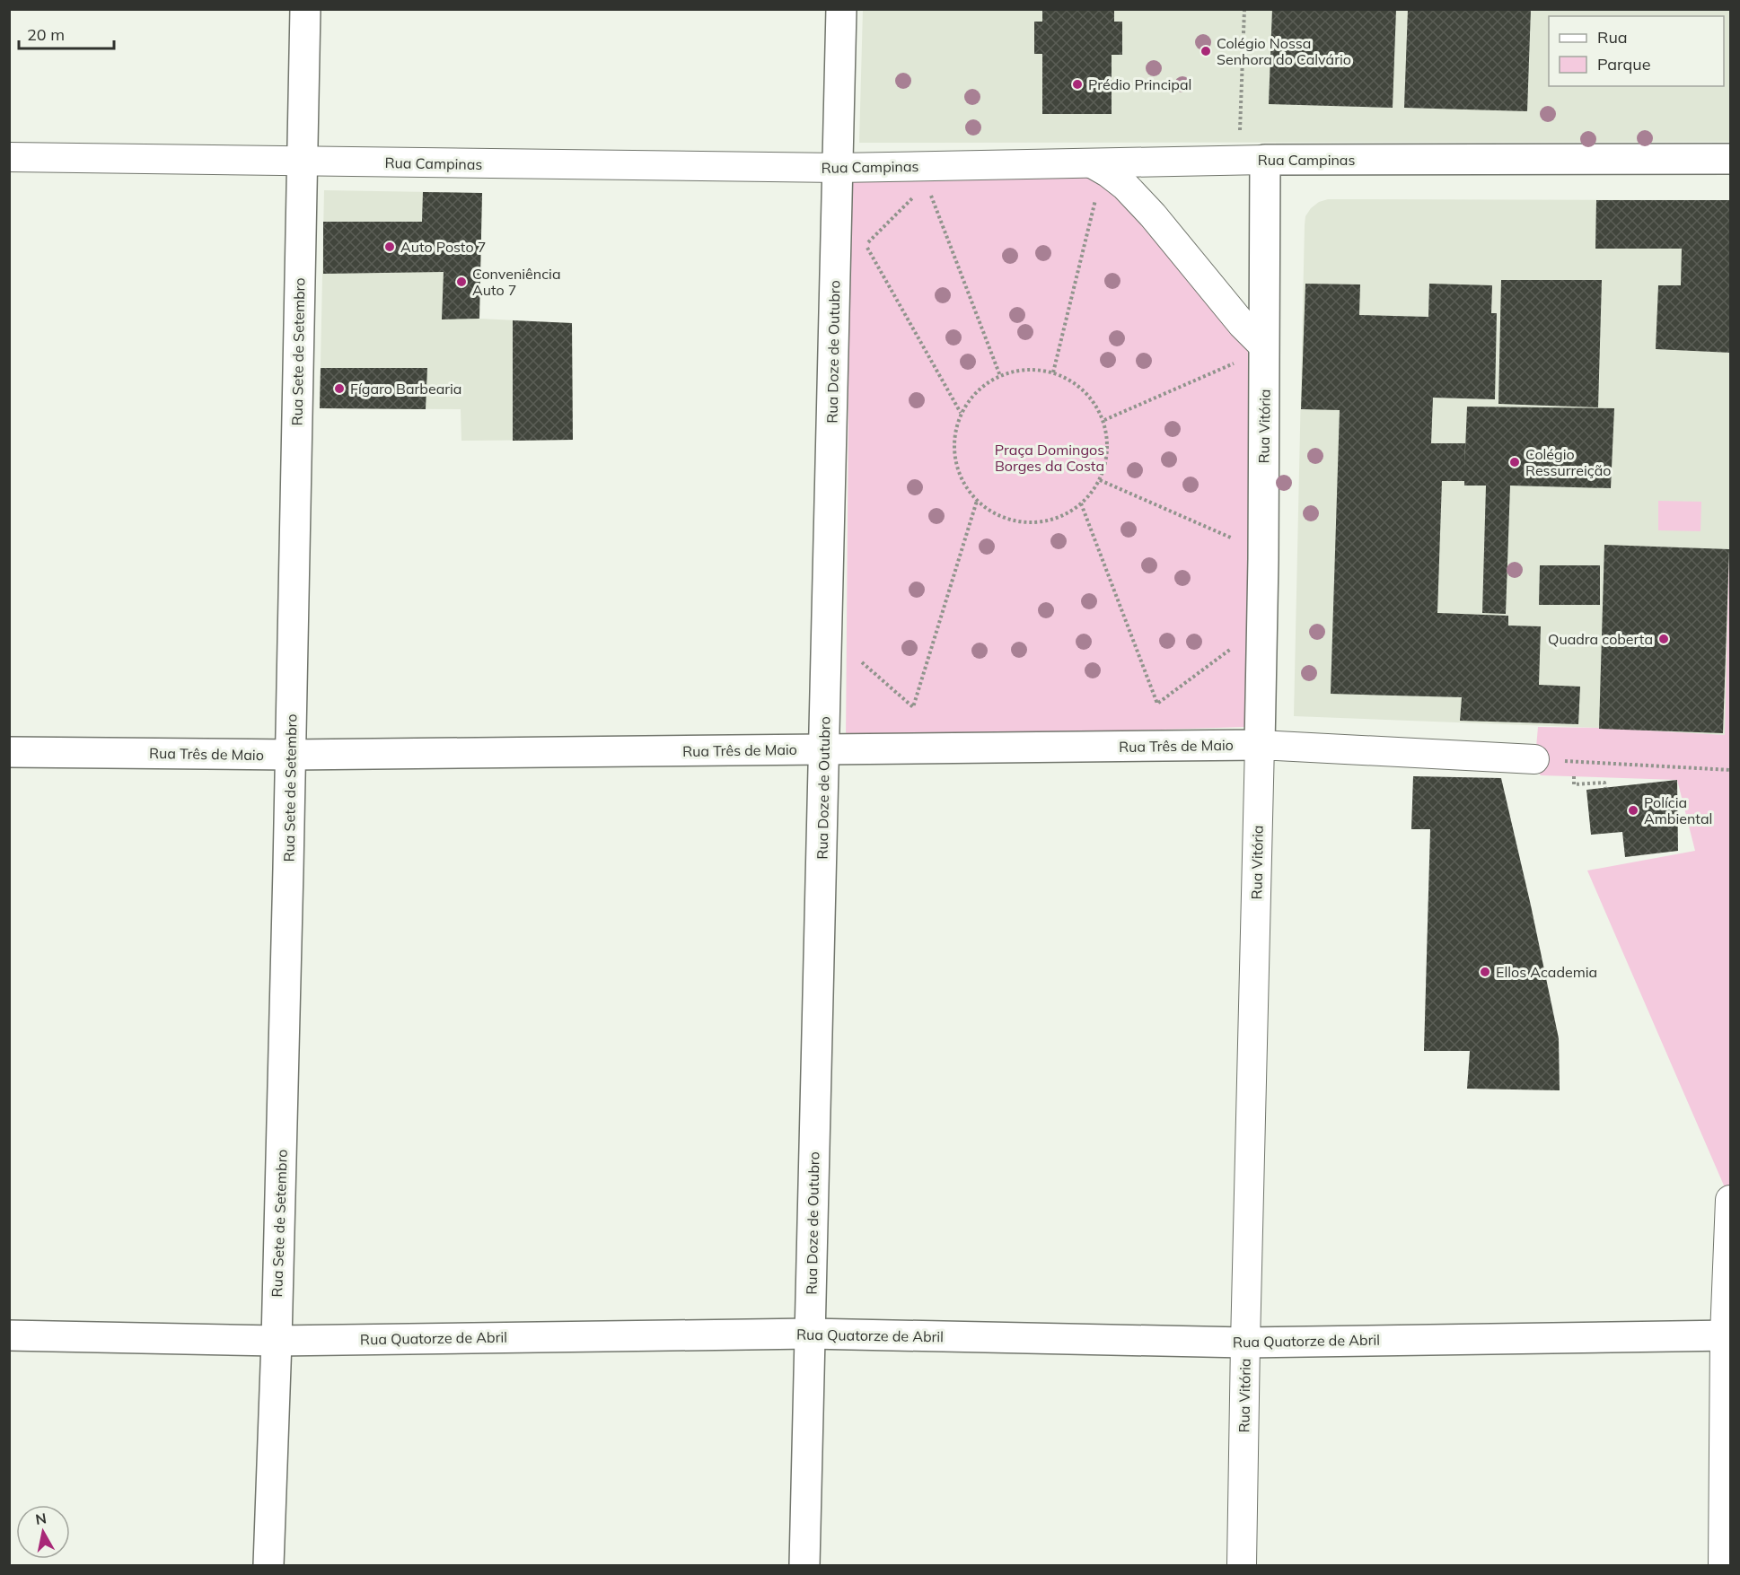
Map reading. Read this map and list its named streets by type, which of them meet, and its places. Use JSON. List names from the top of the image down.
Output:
{
  "streets": {
    "street": [
      "Rua Campinas",
      "Rua Sete de Setembro",
      "Rua Doze de Outubro",
      "Rua Vitória",
      "Rua Três de Maio",
      "Rua Quatorze de Abril"
    ]
  },
  "crossings": [
    ["Rua Campinas", "Rua Sete de Setembro"],
    ["Rua Campinas", "Rua Doze de Outubro"],
    ["Rua Campinas", "Rua Vitória"],
    ["Rua Sete de Setembro", "Rua Três de Maio"],
    ["Rua Sete de Setembro", "Rua Quatorze de Abril"],
    ["Rua Doze de Outubro", "Rua Três de Maio"],
    ["Rua Doze de Outubro", "Rua Quatorze de Abril"],
    ["Rua Vitória", "Rua Três de Maio"],
    ["Rua Vitória", "Rua Quatorze de Abril"]
  ],
  "parks": ["Praça Domingos Borges da Costa"],
  "places": [
    "Colégio Nossa Senhora do Calvário",
    "Prédio Principal",
    "Auto Posto 7",
    "Conveniência Auto 7",
    "Fígaro Barbearia",
    "Colégio Ressurreição",
    "Quadra coberta",
    "Polícia Ambiental",
    "Ellos Academia"
  ],
  "legend": ["Rua", "Parque"],
  "scale_bar": "20 m",
  "north": "top"
}
